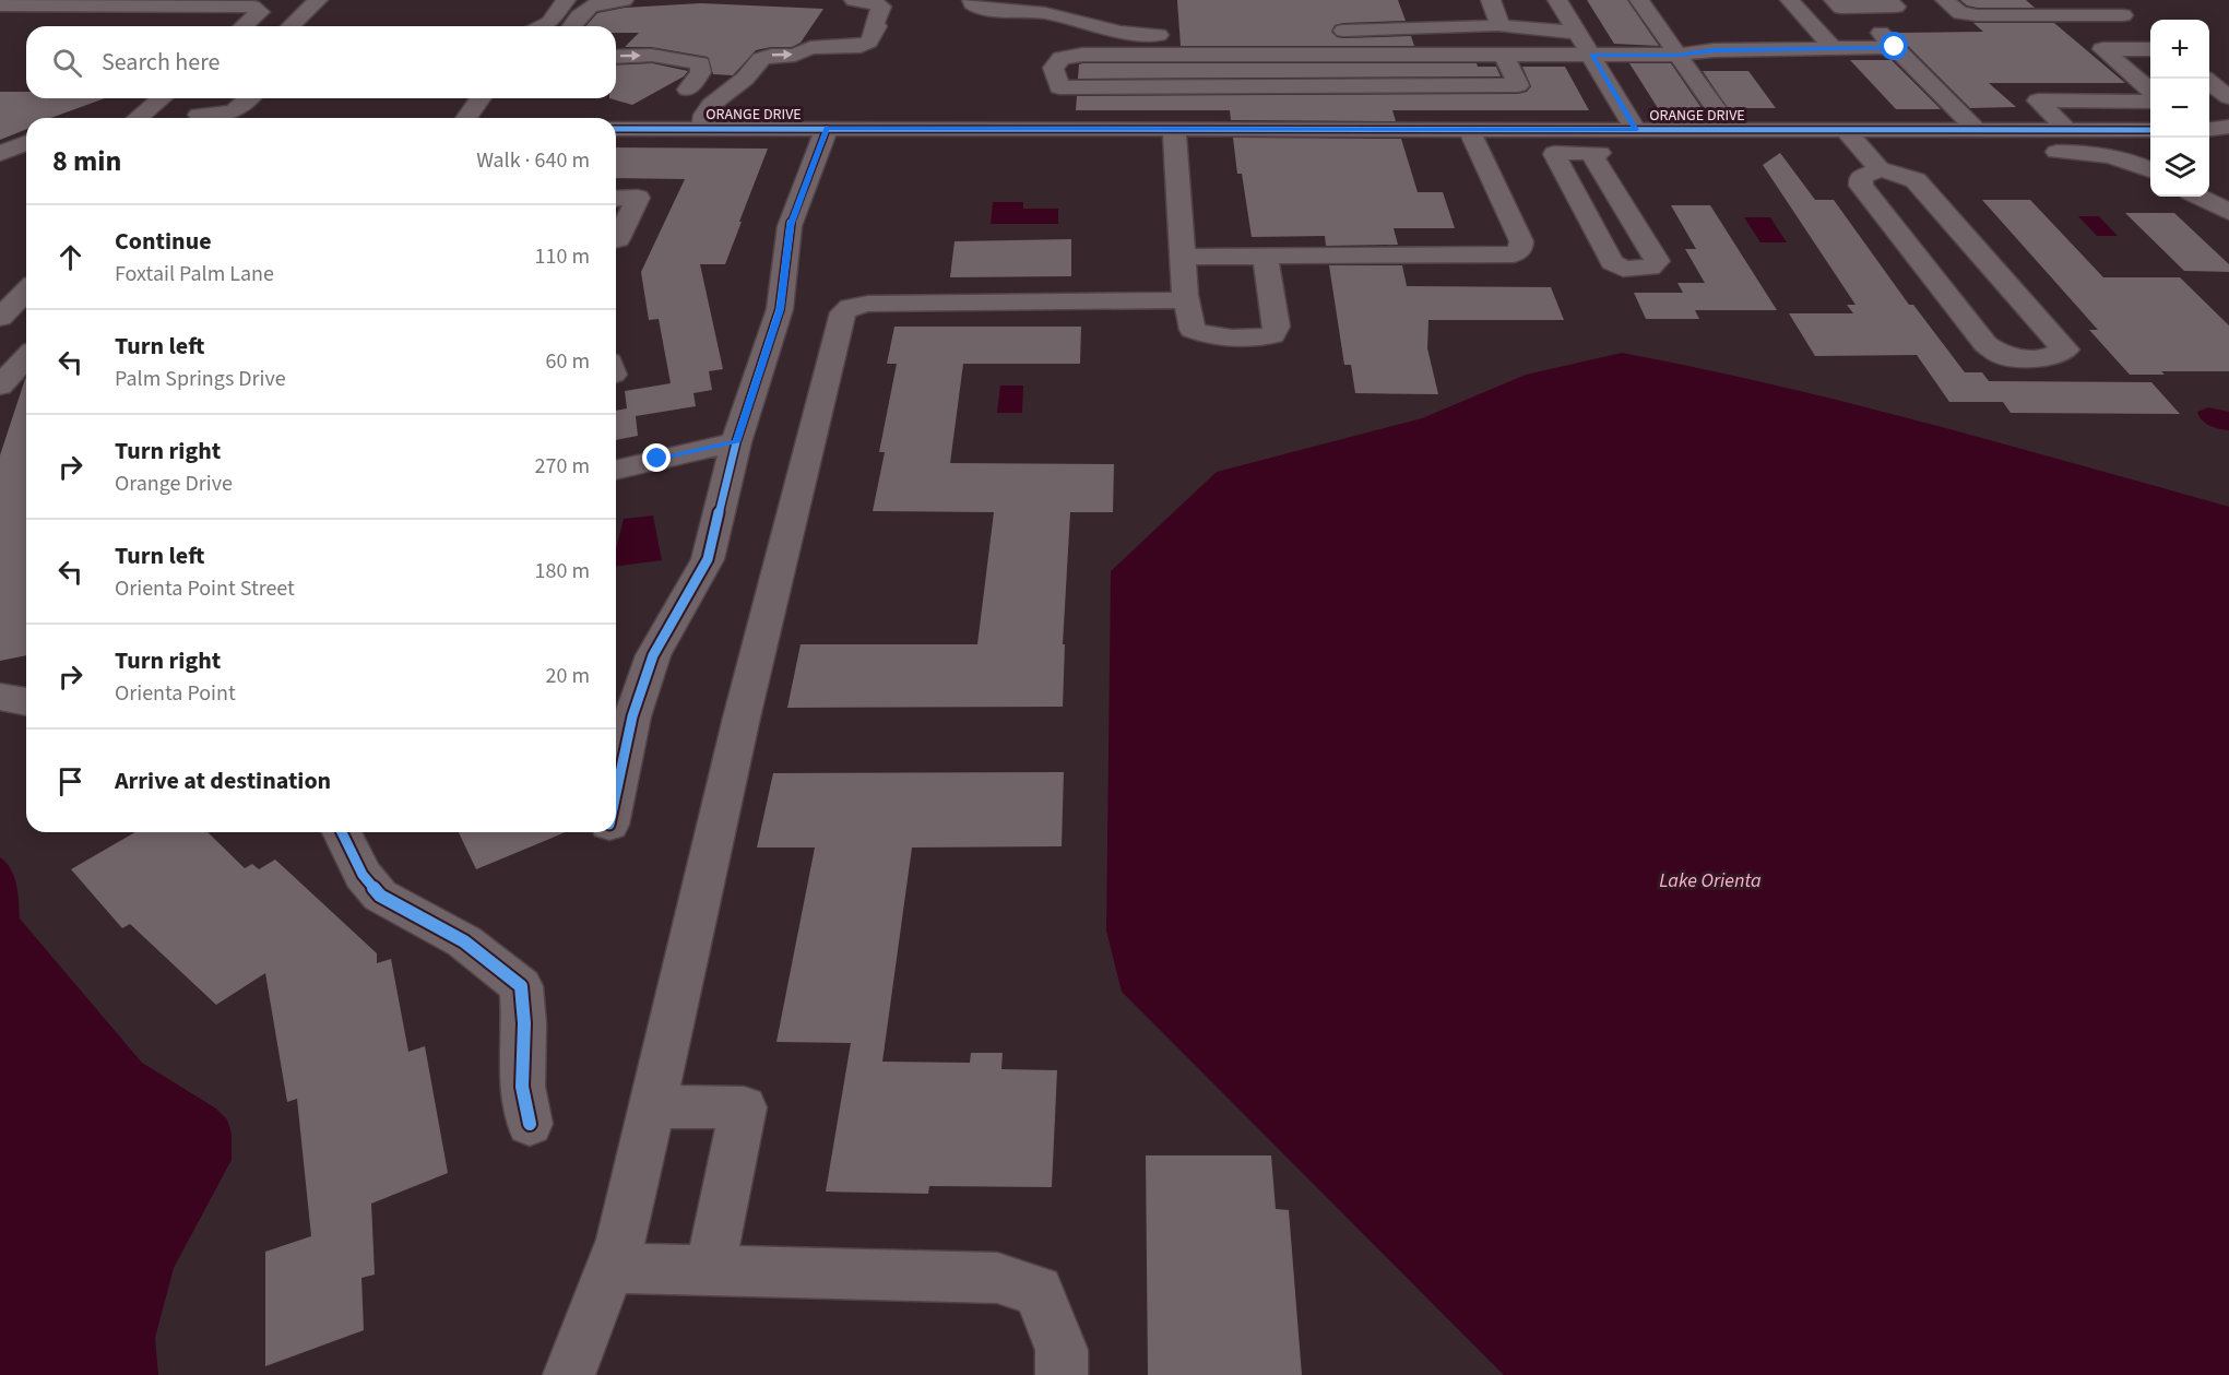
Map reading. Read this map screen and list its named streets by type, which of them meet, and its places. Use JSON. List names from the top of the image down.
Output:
{
  "streets": {
    "street": ["ORANGE DRIVE"]
  },
  "water": ["Lake Orienta"],
  "page": {
    "map_buttons": ["+", "−"],
    "search": "Search here",
    "heading": ["8 min", "Walk · 640 m"],
    "list": [
      ["Continue", "Foxtail Palm Lane", "110 m"],
      ["Turn left", "Palm Springs Drive", "60 m"],
      ["Turn right", "Orange Drive", "270 m"],
      ["Turn left", "Orienta Point Street", "180 m"],
      ["Turn right", "Orienta Point", "20 m"],
      "Arrive at destination"
    ]
  }
}
